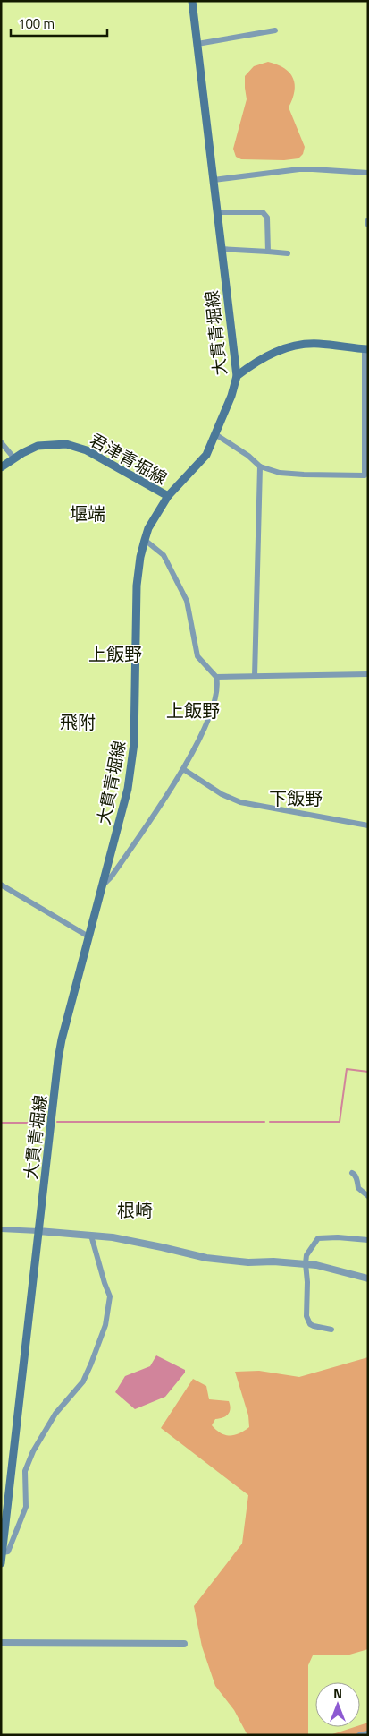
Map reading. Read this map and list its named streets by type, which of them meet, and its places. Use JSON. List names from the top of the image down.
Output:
{
  "streets": {
    "main road": ["大貫青堀線", "君津青堀線"]
  },
  "crossings": [
    ["大貫青堀線", "君津青堀線"]
  ],
  "districts": [
    "堰端",
    "上飯野",
    "上飯野",
    "飛附",
    "下飯野",
    "根崎"
  ],
  "scale_bar": "100 m",
  "north": "top"
}
